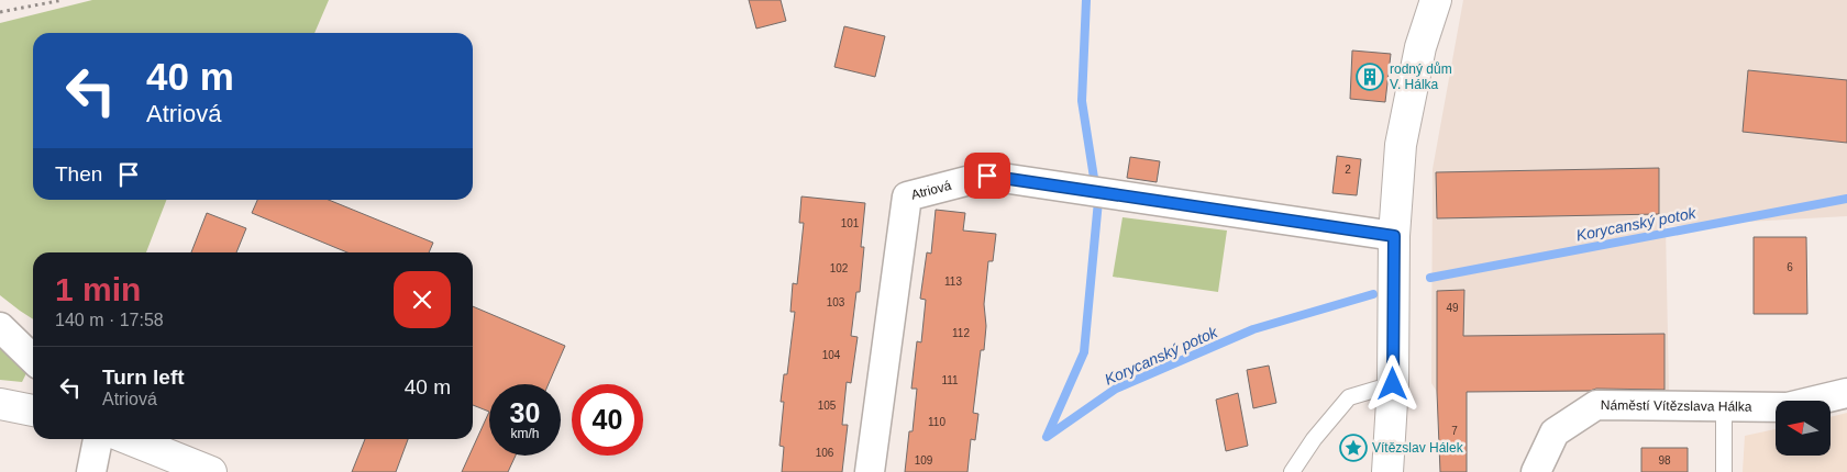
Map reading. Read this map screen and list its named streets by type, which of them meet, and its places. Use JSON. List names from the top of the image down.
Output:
{
  "streets": {
    "street": ["Atriová", "Náměstí Vítězslava Hálka"]
  },
  "water": ["Korycanský potok"],
  "places": {
    "building": ["rodný dům V. Hálka"],
    "place": ["Vítězslav Hálek"]
  },
  "house_numbers": [
    "2",
    "101",
    "6",
    "102",
    "113",
    "103",
    "49",
    "112",
    "104",
    "111",
    "105",
    "110",
    "7",
    "106",
    "109",
    "98"
  ],
  "north": "left",
  "page": {
    "turn": ["40 m", "Atriová"],
    "then": "Then",
    "heading": ["1 min", "140 m · 17:58"],
    "list": [
      {
        "name": "Turn left",
        "note": "Atriová",
        "value": "40 m"
      }
    ],
    "speed": "30 km/h",
    "limit": "40"
  }
}
